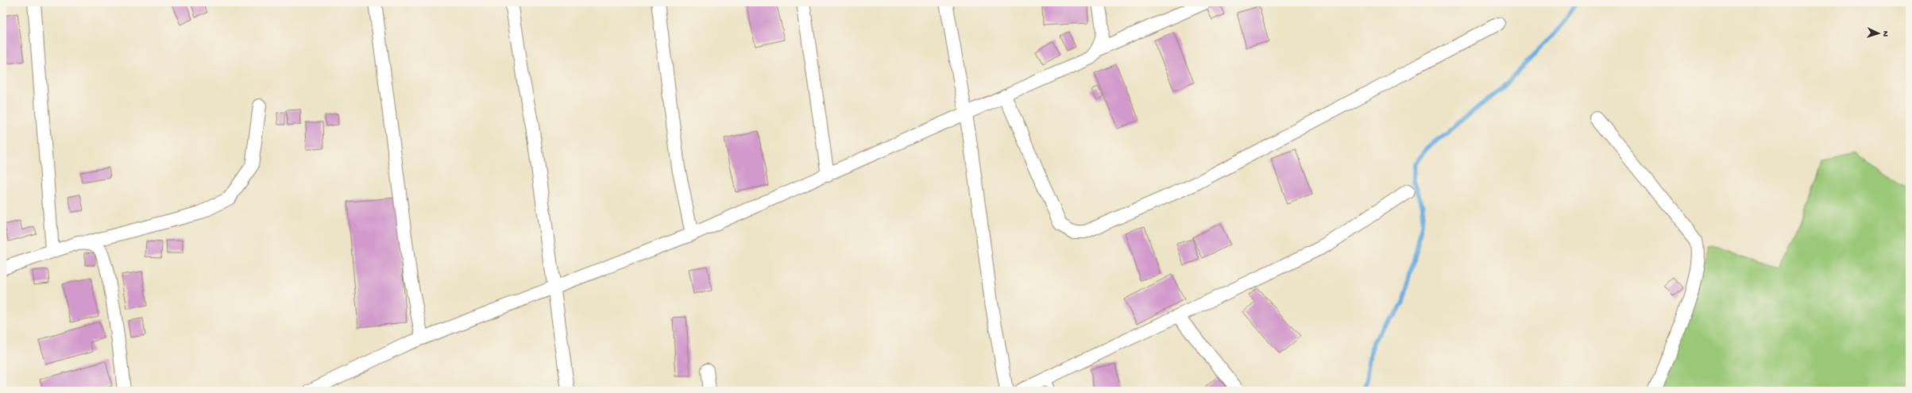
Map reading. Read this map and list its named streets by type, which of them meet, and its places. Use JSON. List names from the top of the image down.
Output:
{
  "north": "right"
}
